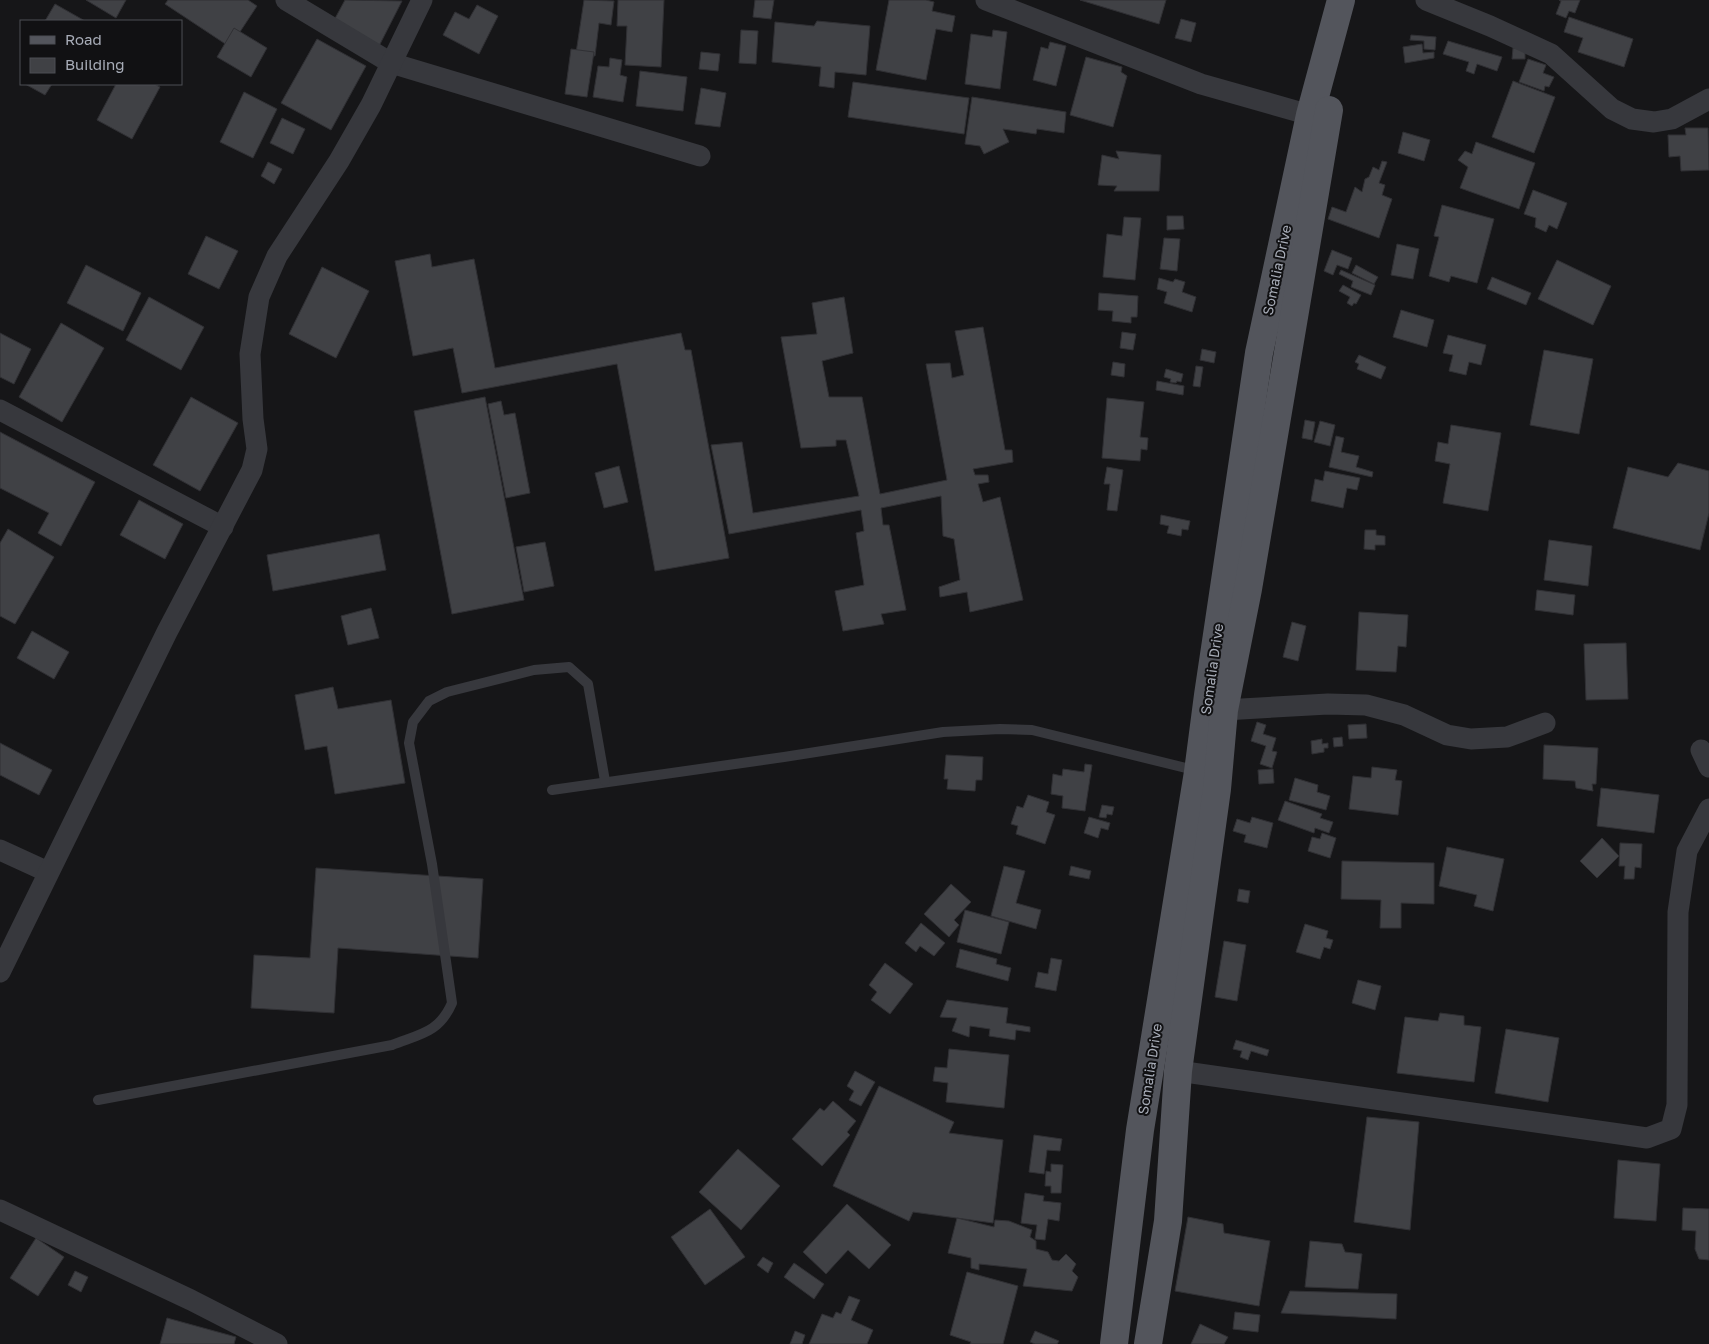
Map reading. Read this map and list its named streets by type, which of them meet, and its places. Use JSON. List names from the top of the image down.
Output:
{
  "streets": {
    "main road": ["Somalia Drive"]
  },
  "legend": ["Road", "Building"]
}
